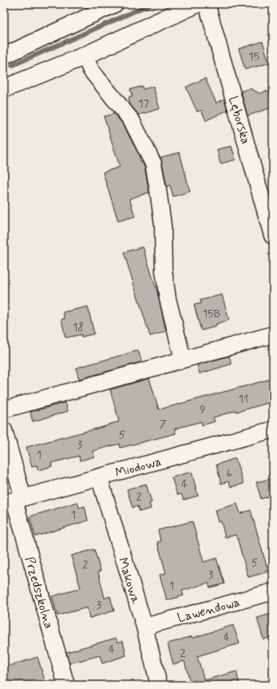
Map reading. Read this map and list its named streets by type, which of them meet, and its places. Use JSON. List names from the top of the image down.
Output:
{
  "streets": {
    "street": [
      "Lęborska",
      "Miodowa",
      "Makowa",
      "Przedszkolna",
      "Lawendowa"
    ]
  },
  "crossings": [
    ["Miodowa", "Makowa"],
    ["Miodowa", "Przedszkolna"],
    ["Makowa", "Lawendowa"]
  ],
  "house_numbers": [
    "15",
    "17",
    "15B",
    "18",
    "11",
    "9",
    "7",
    "5",
    "3",
    "1",
    "6",
    "4",
    "2",
    "1",
    "5",
    "2",
    "3",
    "1",
    "3",
    "4",
    "4",
    "2"
  ]
}
